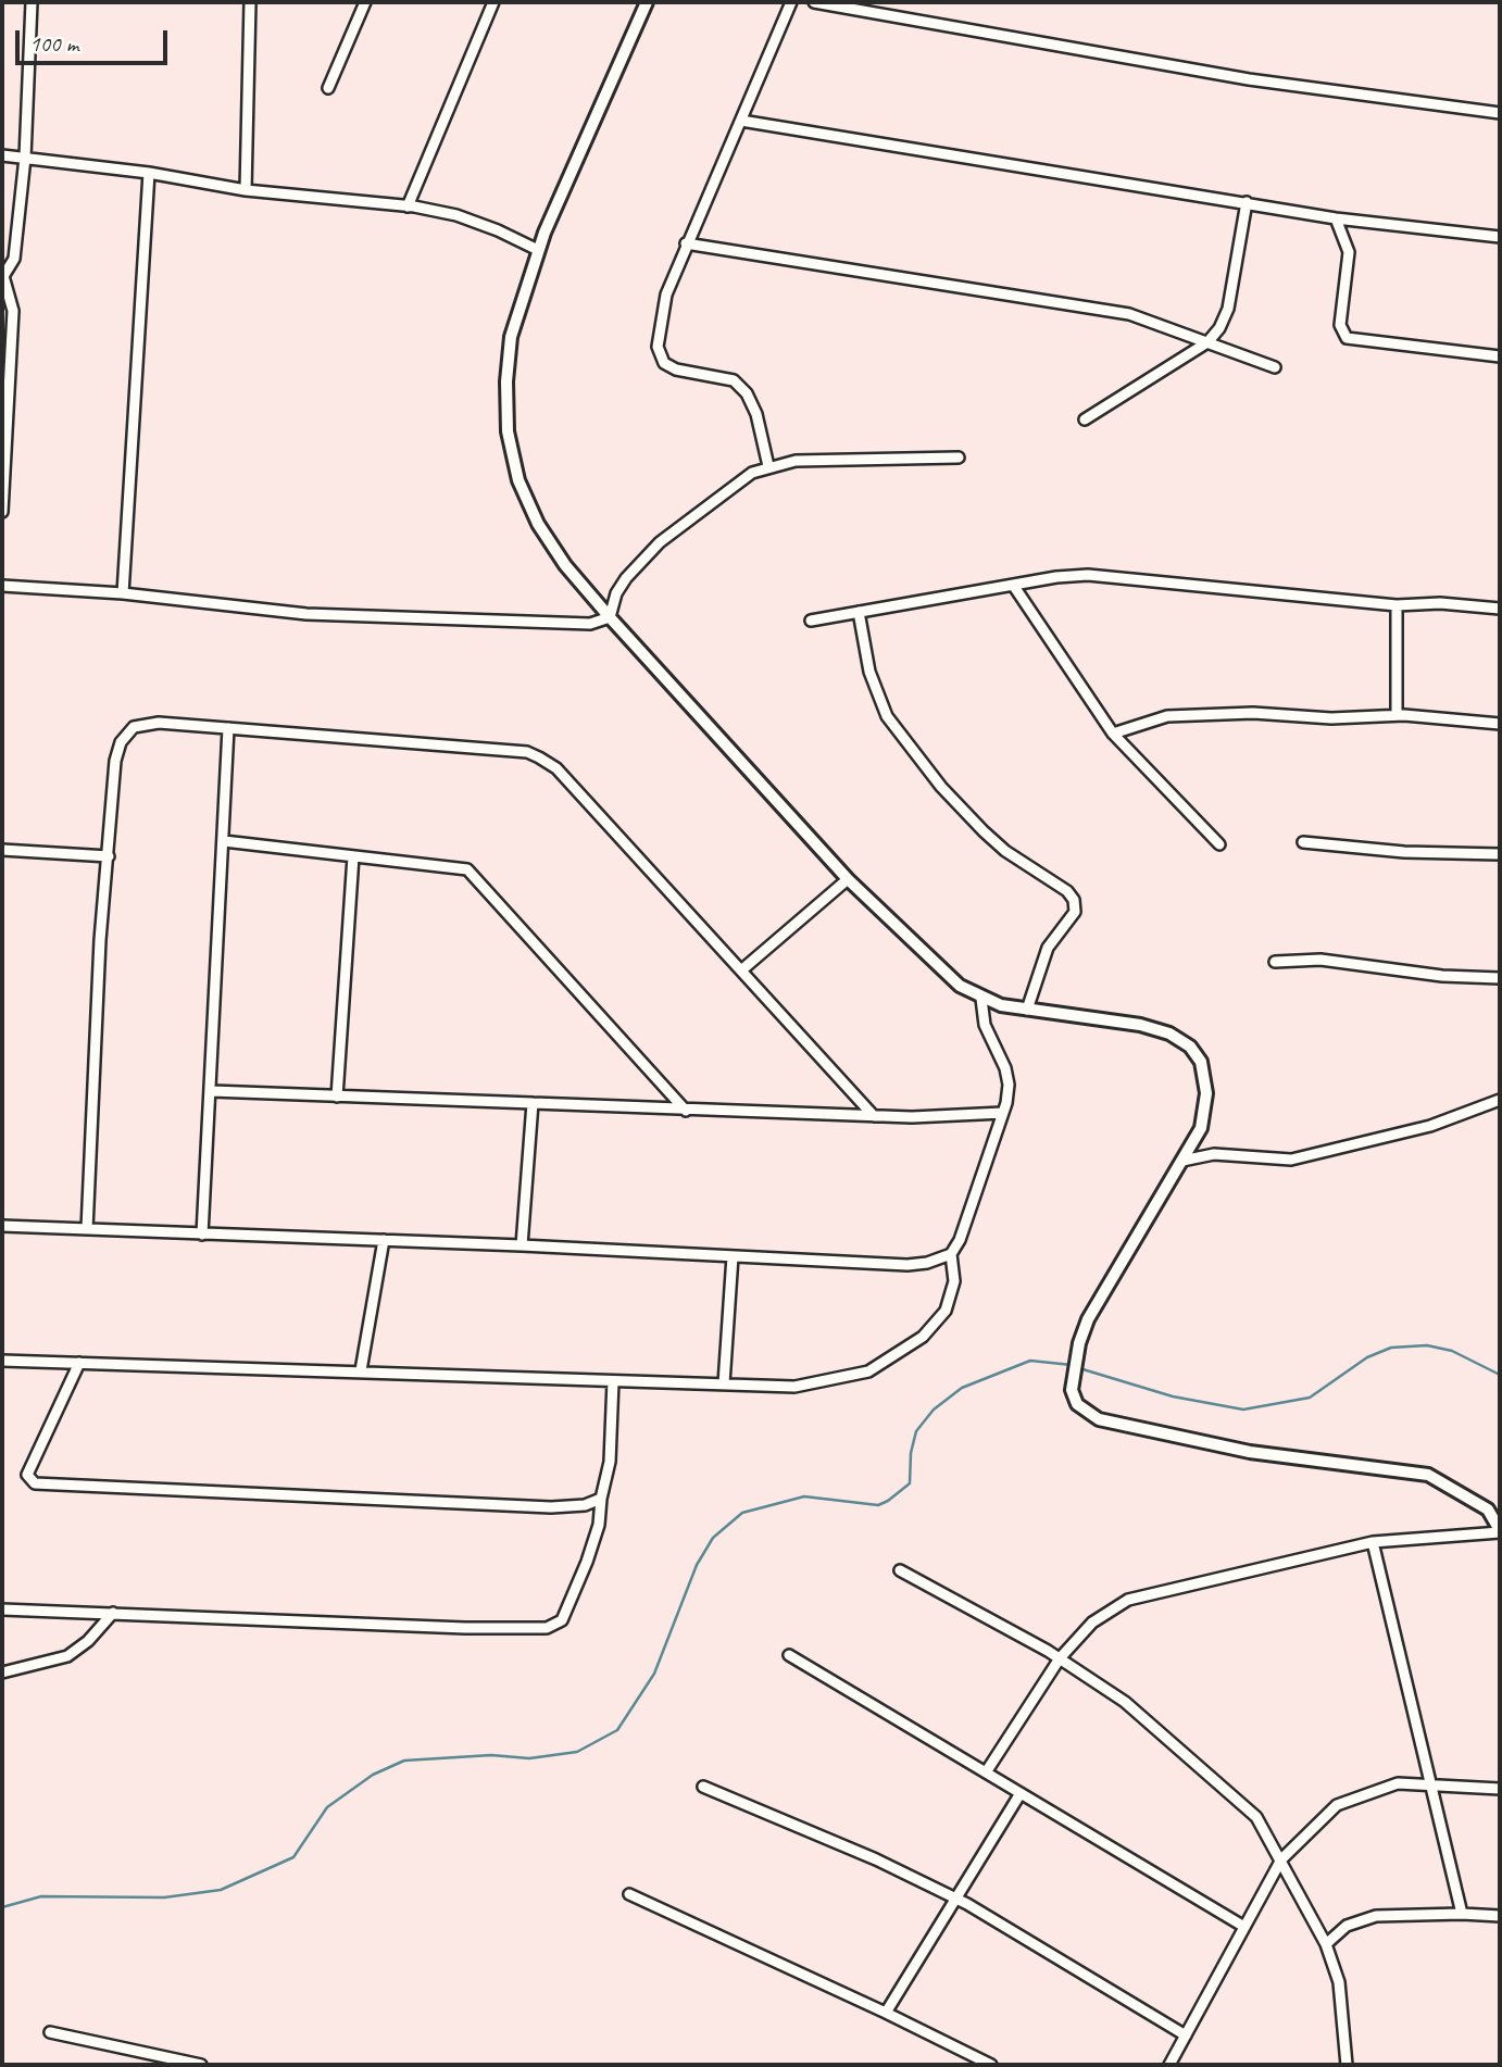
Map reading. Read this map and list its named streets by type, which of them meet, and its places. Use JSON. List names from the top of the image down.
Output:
{
  "scale_bar": "100 m"
}
